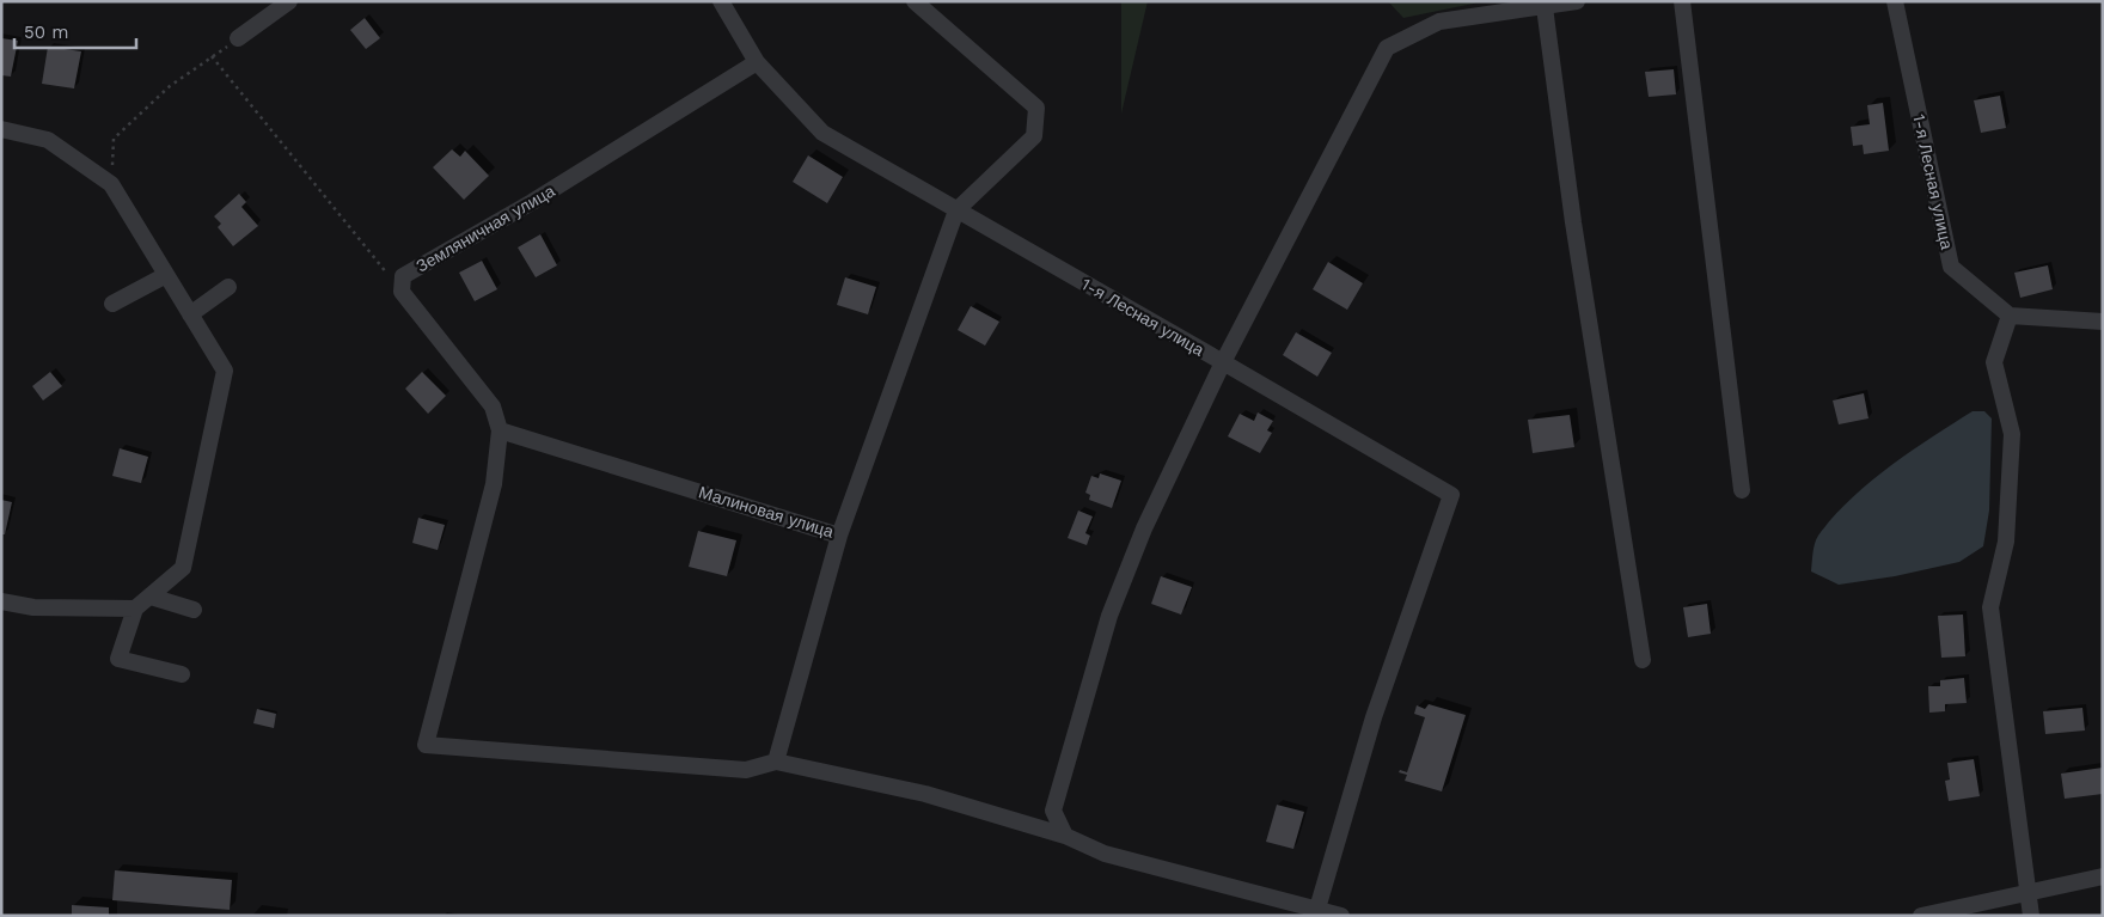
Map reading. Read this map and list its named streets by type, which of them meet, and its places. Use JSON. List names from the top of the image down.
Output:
{
  "streets": {
    "street": ["1-я Лесная улица", "Земляничная улица", "Малиновая улица"]
  },
  "crossings": [
    ["1-я Лесная улица", "Земляничная улица"],
    ["1-я Лесная улица", "Малиновая улица"]
  ],
  "scale_bar": "50 m"
}
